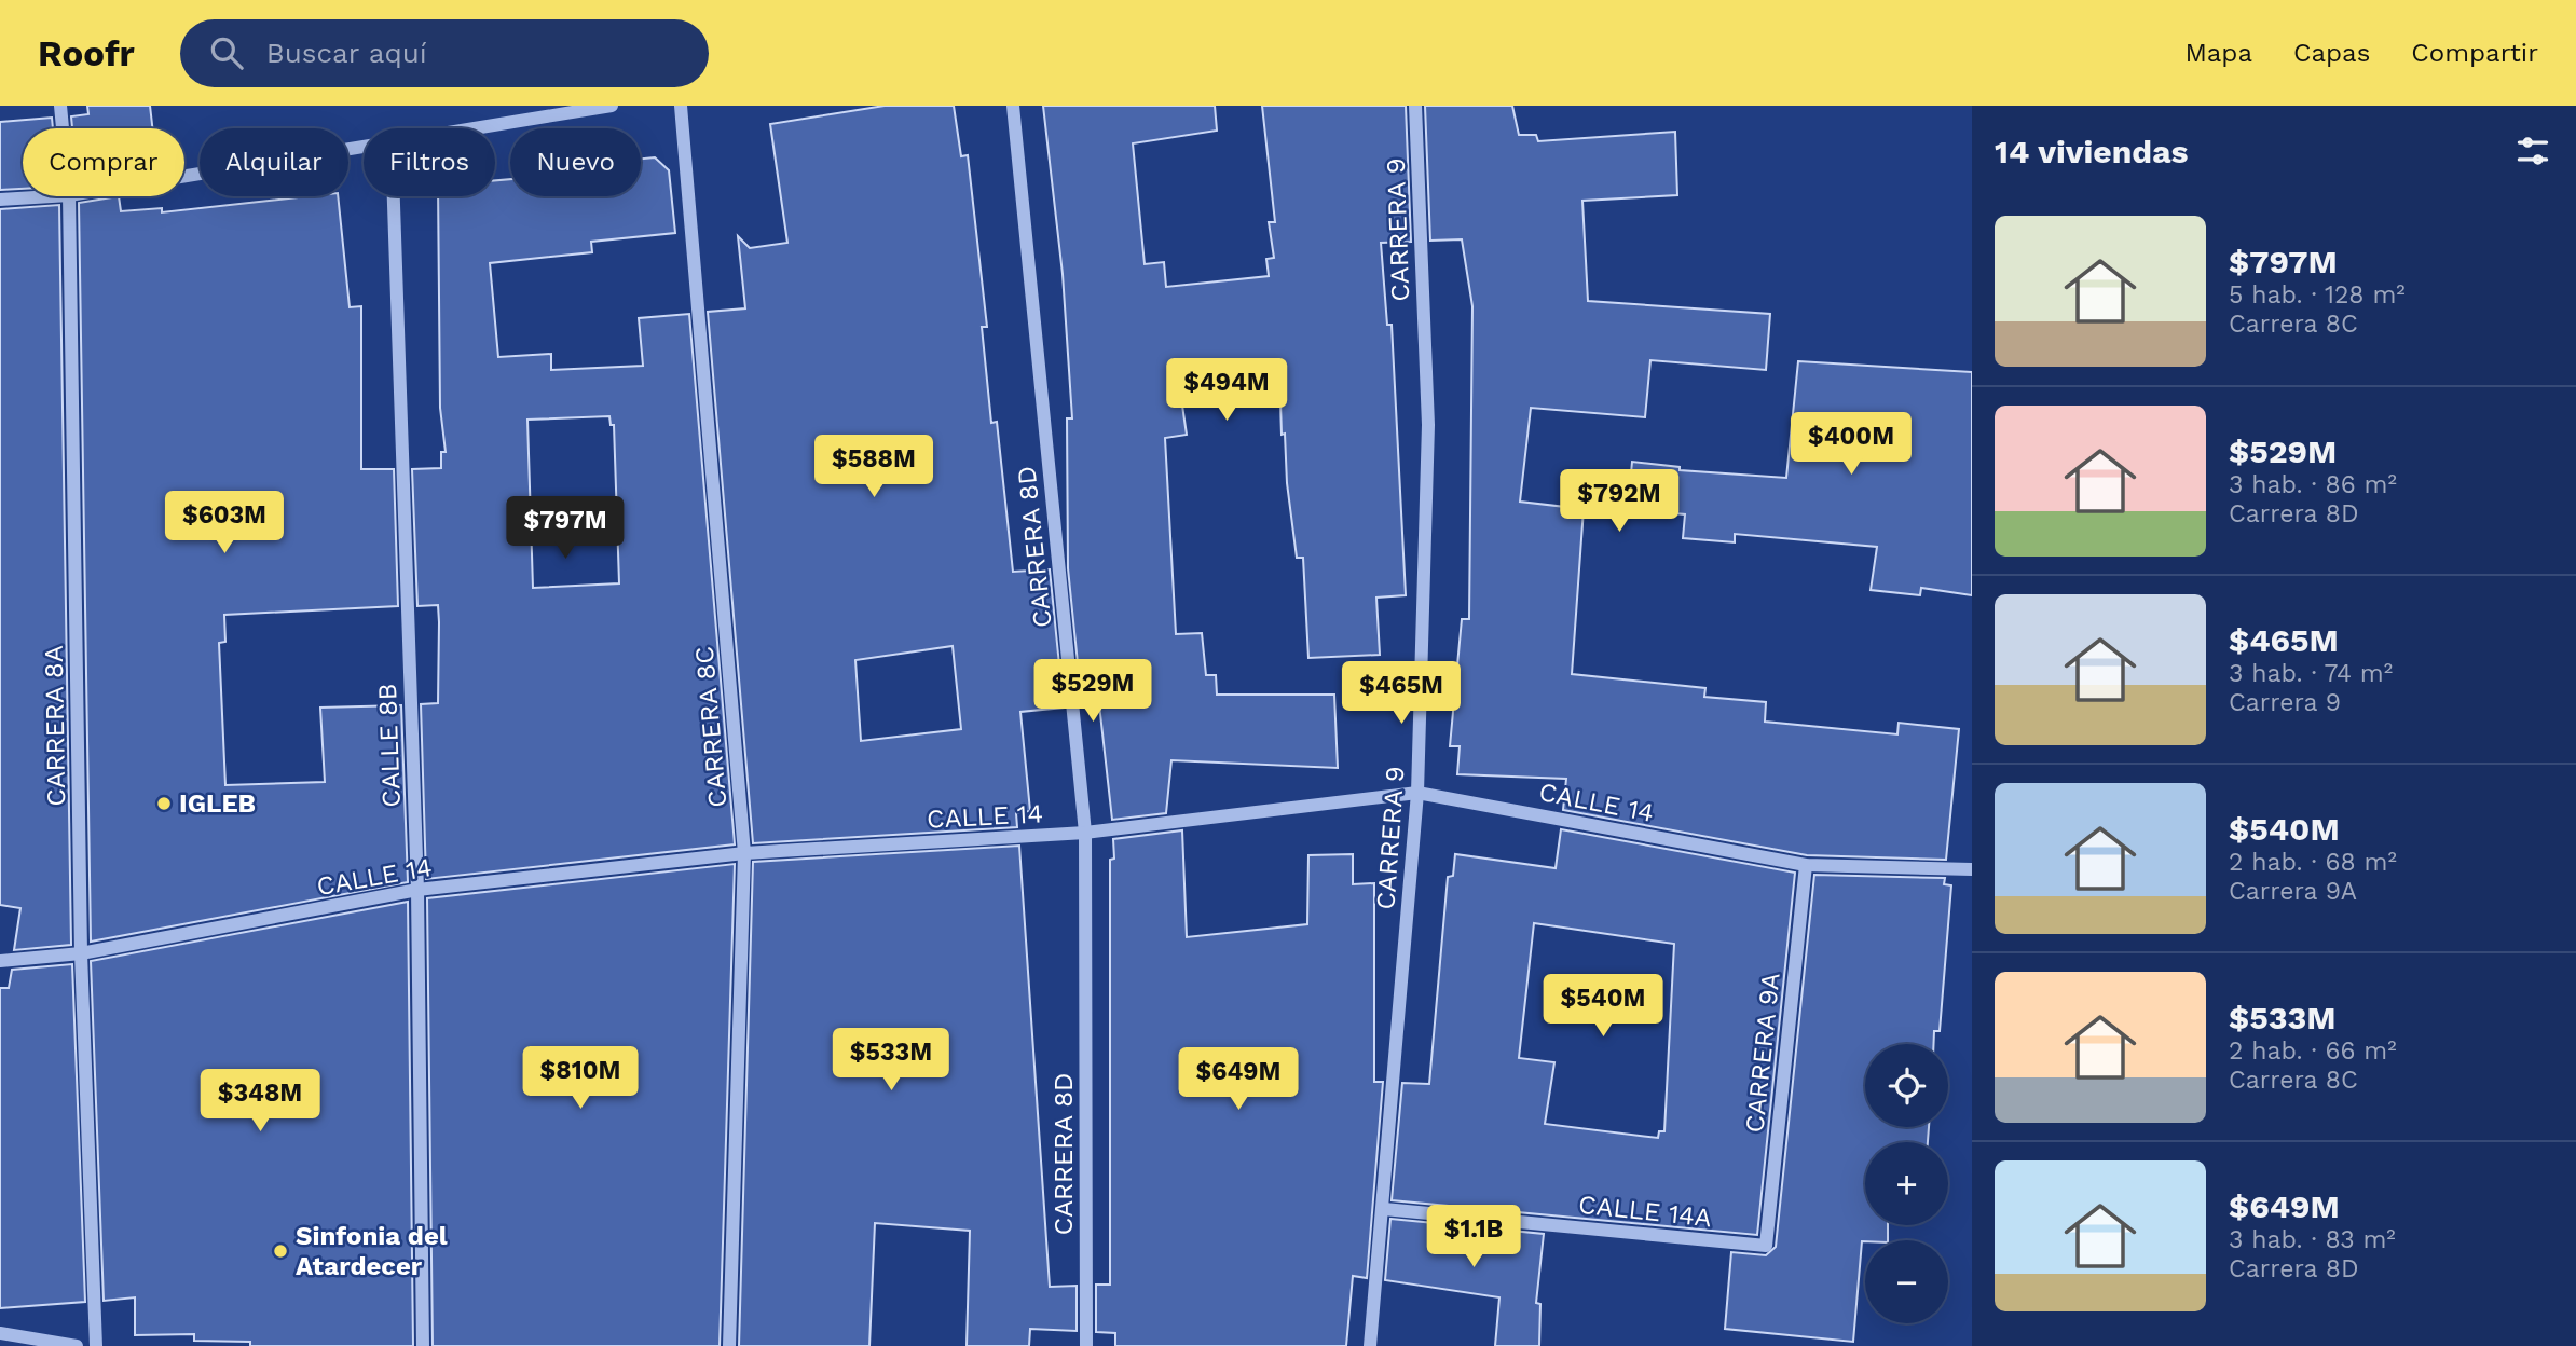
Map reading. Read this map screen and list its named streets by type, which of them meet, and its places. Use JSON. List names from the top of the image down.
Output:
{
  "streets": {
    "street": [
      "CARRERA 9",
      "CARRERA 8D",
      "CARRERA 8A",
      "CARRERA 8C",
      "CALLE 8B",
      "CALLE 14",
      "CARRERA 9A",
      "CALLE 14A"
    ]
  },
  "crossings": [
    ["CARRERA 9", "CALLE 14"],
    ["CARRERA 9", "CALLE 14A"],
    ["CARRERA 8D", "CALLE 14"],
    ["CARRERA 8A", "CALLE 14"],
    ["CARRERA 8C", "CALLE 14"],
    ["CALLE 8B", "CALLE 14"],
    ["CALLE 14", "CARRERA 9A"],
    ["CARRERA 9A", "CALLE 14A"]
  ],
  "places": ["IGLEB", "Sinfonia del Atardecer"],
  "page": {
    "header": "Roofr",
    "search": "Buscar aquí",
    "nav": ["Mapa", "Capas", "Compartir"],
    "heading": "14 viviendas",
    "chip": [
      "Comprar",
      "Alquilar",
      "Filtros",
      "Nuevo"
    ],
    "list": [
      {
        "name": "$797M",
        "note": "5 hab. · 128 m² · Carrera 8C"
      },
      {
        "name": "$529M",
        "note": "3 hab. · 86 m² · Carrera 8D"
      },
      {
        "name": "$465M",
        "note": "3 hab. · 74 m² · Carrera 9"
      },
      {
        "name": "$540M",
        "note": "2 hab. · 68 m² · Carrera 9A"
      },
      {
        "name": "$533M",
        "note": "2 hab. · 66 m² · Carrera 8C"
      },
      {
        "name": "$649M",
        "note": "3 hab. · 83 m² · Carrera 8D"
      }
    ],
    "price": [
      "$494M",
      "$400M",
      "$588M",
      "$792M",
      "$603M",
      "$797M",
      "$529M",
      "$465M",
      "$540M",
      "$533M",
      "$810M",
      "$649M",
      "$348M",
      "$1.1B"
    ],
    "map_buttons": ["+", "−"]
  }
}
